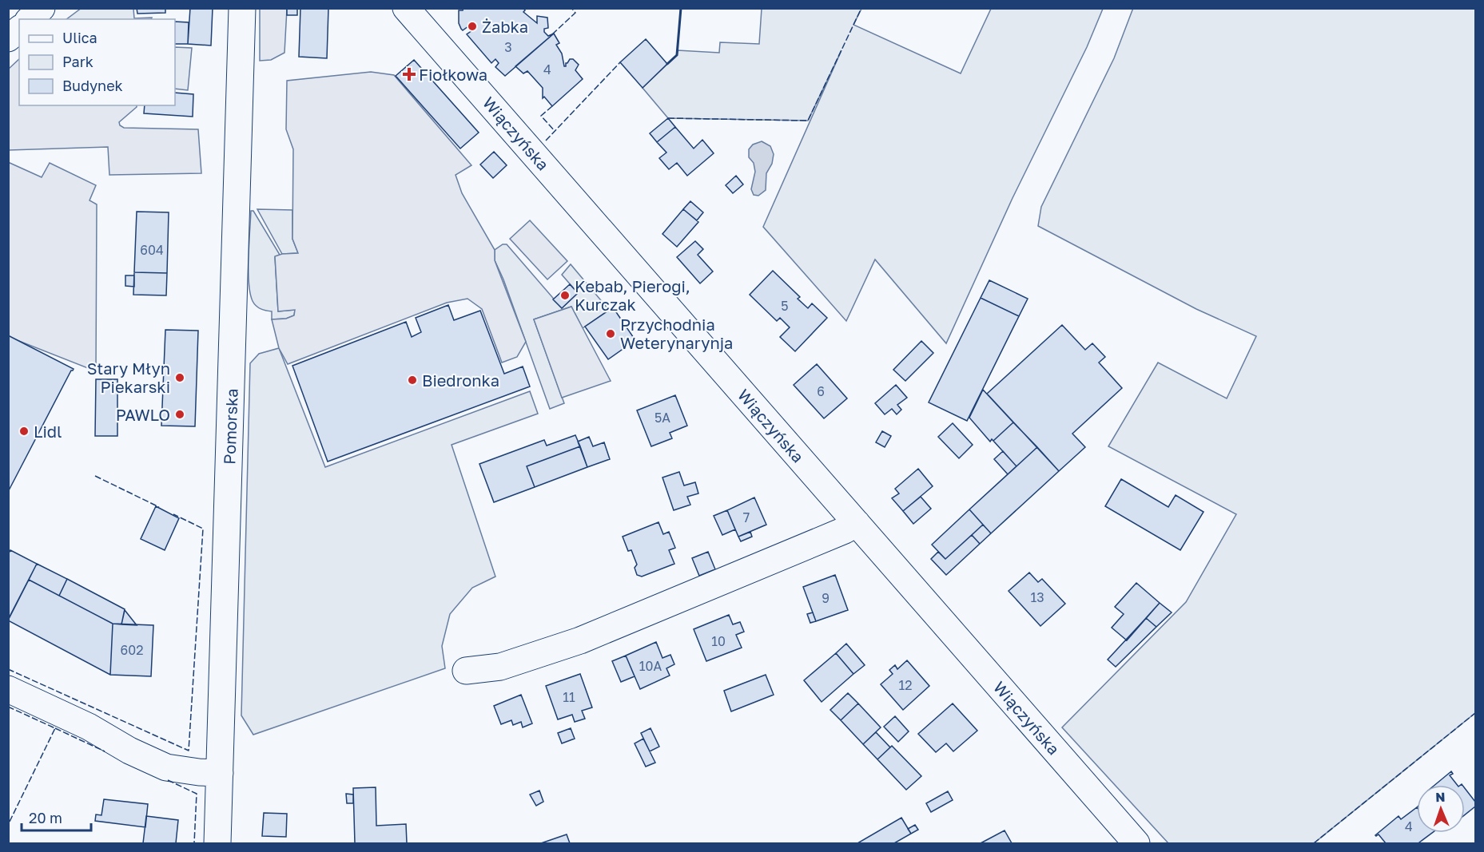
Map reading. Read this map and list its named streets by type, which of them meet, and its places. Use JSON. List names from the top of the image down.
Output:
{
  "streets": {
    "street": ["Wiączyńska", "Pomorska"]
  },
  "places": {
    "other": [
      "Żabka",
      "Kebab, Pierogi, Kurczak",
      "Przychodnia Weterynarynja",
      "Stary Młyn Piekarski",
      "Biedronka",
      "PAWLO",
      "Lidl"
    ],
    "health": ["Fiołkowa"]
  },
  "house_numbers": [
    "3",
    "4",
    "604",
    "5",
    "6",
    "5A",
    "7",
    "13",
    "9",
    "10",
    "602",
    "10A",
    "12",
    "11",
    "4"
  ],
  "legend": ["Ulica", "Park", "Budynek"],
  "scale_bar": "20 m",
  "north": "top"
}
